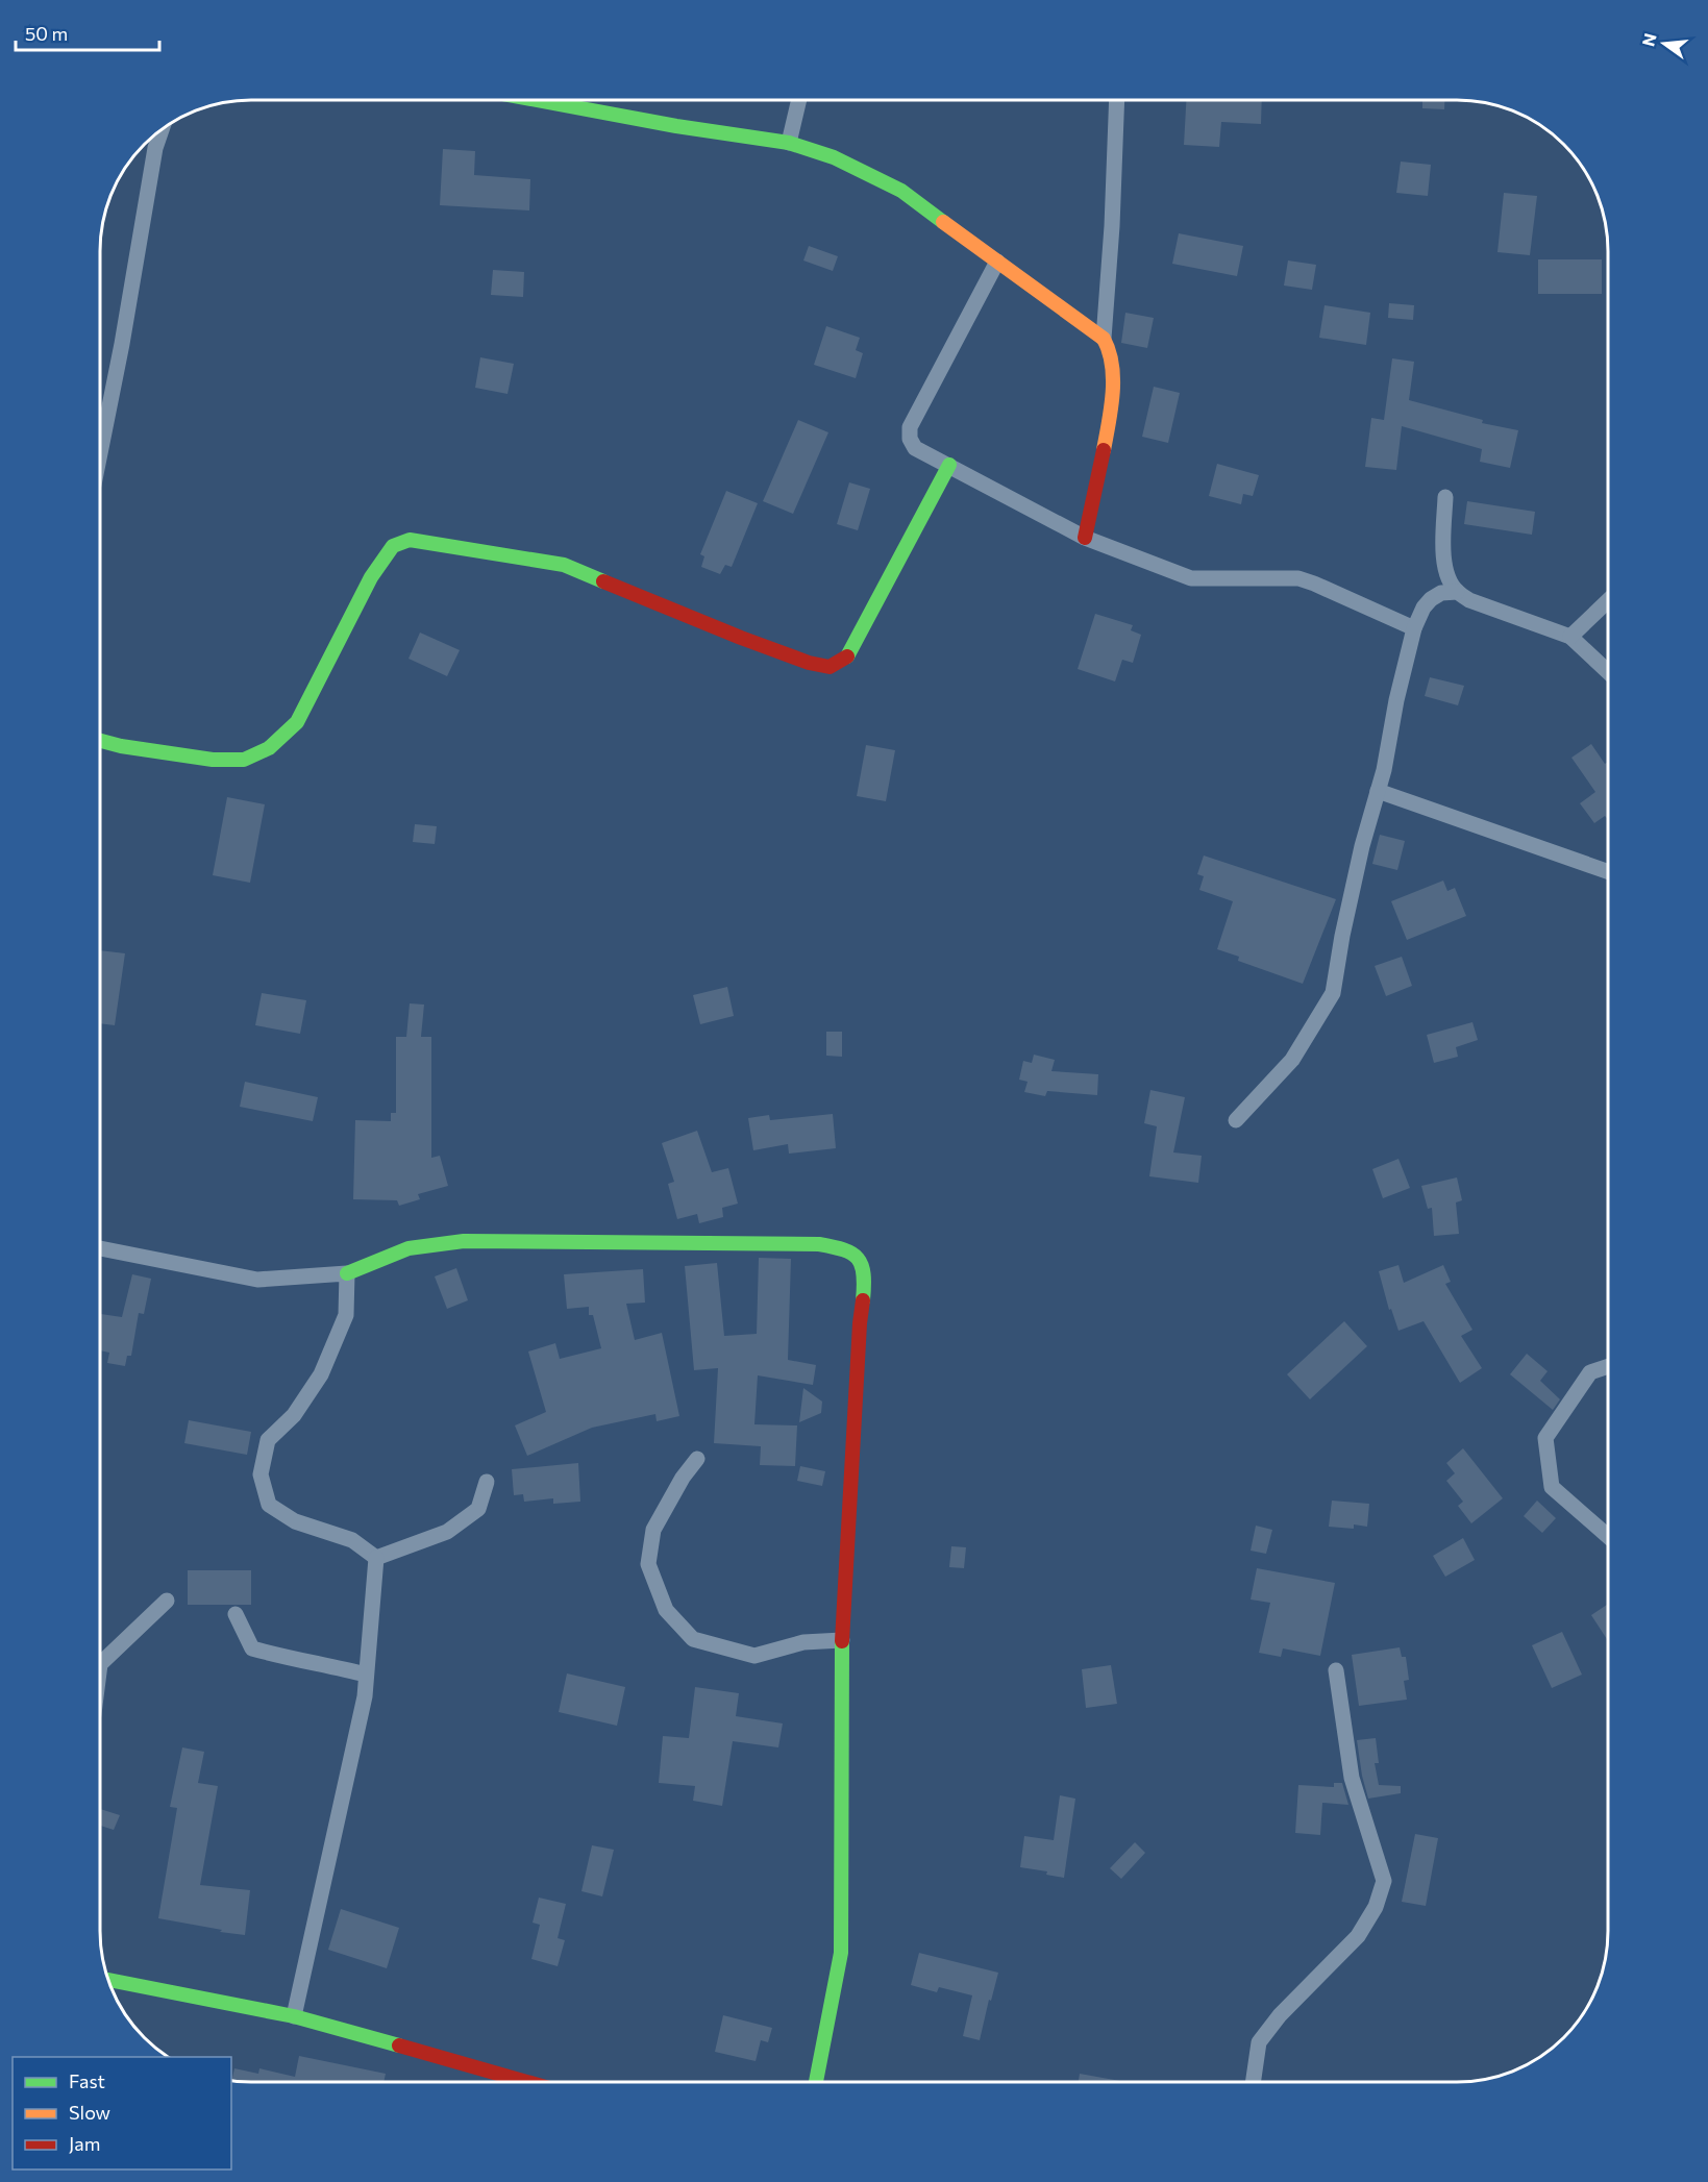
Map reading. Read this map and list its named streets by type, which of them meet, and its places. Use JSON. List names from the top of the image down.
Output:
{
  "legend": ["Fast", "Slow", "Jam"],
  "scale_bar": "50 m",
  "north": "left"
}
